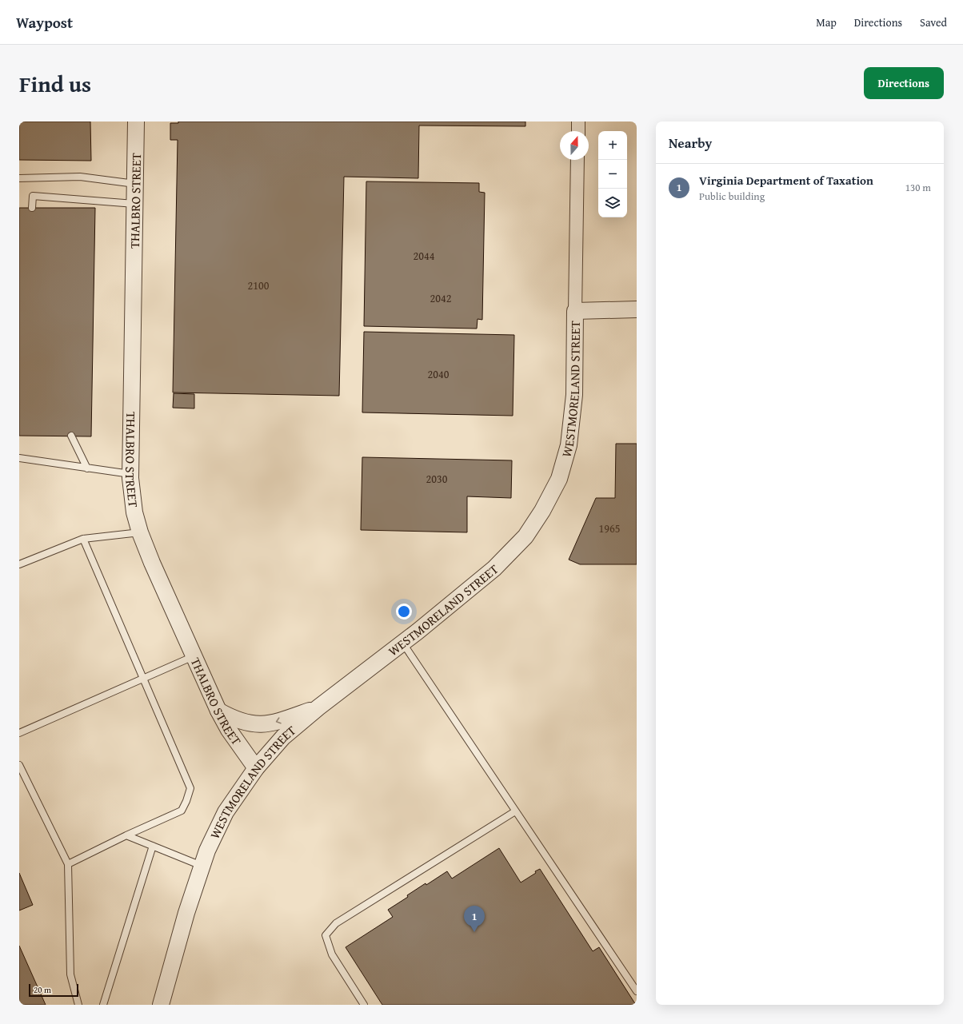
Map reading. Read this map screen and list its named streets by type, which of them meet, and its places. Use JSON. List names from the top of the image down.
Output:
{
  "streets": {
    "street": ["THALBRO STREET", "WESTMORELAND STREET"]
  },
  "crossings": [
    ["THALBRO STREET", "WESTMORELAND STREET"]
  ],
  "house_numbers": [
    "2044",
    "2100",
    "2042",
    "2040",
    "2030",
    "1965"
  ],
  "scale_bar": "20 m",
  "north": "top",
  "page": {
    "header": "Waypost",
    "nav": ["Map", "Directions", "Saved"],
    "title": "Find us",
    "buttons": "Directions",
    "heading": "Nearby",
    "map_buttons": ["+", "−"],
    "list": [
      {
        "mark": "1",
        "name": "Virginia Department of Taxation",
        "note": "Public building",
        "value": "130 m"
      }
    ],
    "pins": "1",
    "scale": "20 m"
  }
}
